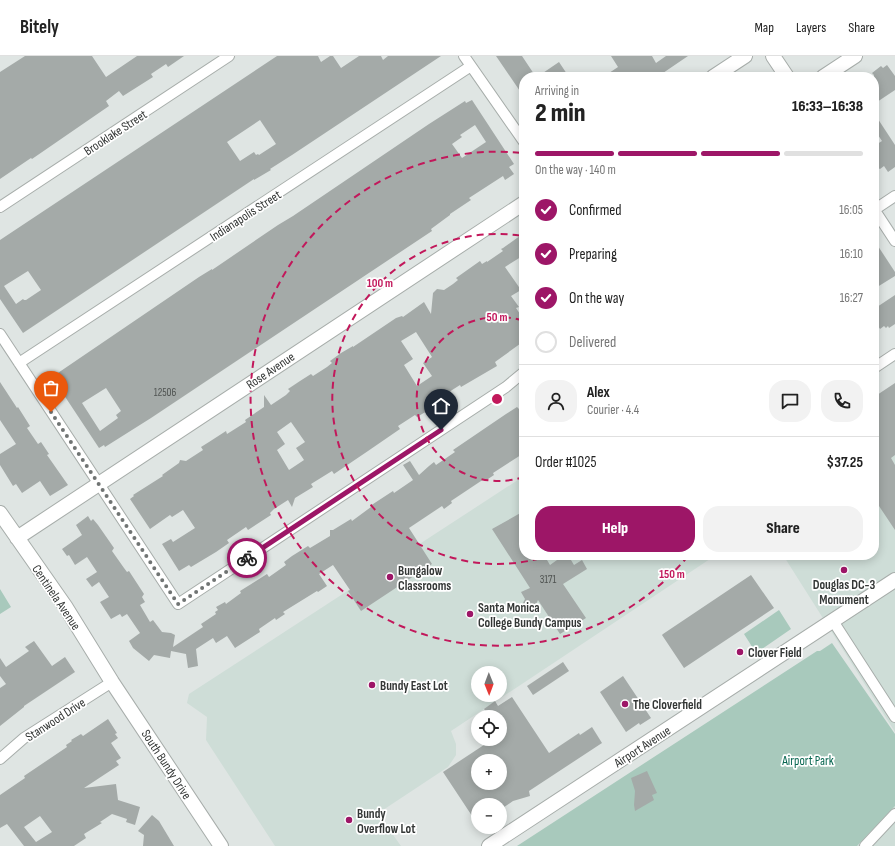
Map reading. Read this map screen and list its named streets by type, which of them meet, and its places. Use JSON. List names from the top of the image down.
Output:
{
  "streets": {
    "street": [
      "Brooklake Street",
      "Indianapolis Street",
      "Rose Avenue",
      "Centinela Avenue",
      "Stanwood Drive",
      "Airport Avenue",
      "South Bundy Drive"
    ]
  },
  "crossings": [
    ["Rose Avenue", "Centinela Avenue"],
    ["Centinela Avenue", "Stanwood Drive"],
    ["Centinela Avenue", "South Bundy Drive"],
    ["Stanwood Drive", "South Bundy Drive"]
  ],
  "parks": ["Airport Park"],
  "places": [
    "Douglas DC-3 Monument",
    "Bungalow Classrooms",
    "Santa Monica College Bundy Campus",
    "Clover Field",
    "Bundy East Lot",
    "The Cloverfield",
    "Bundy Overflow Lot"
  ],
  "house_numbers": ["12506", "3171"],
  "north": "bottom",
  "page": {
    "header": "Bitely",
    "nav": ["Map", "Layers", "Share"],
    "heading": ["2 min", "Arriving in", "16:33–16:38"],
    "panel": [
      "Alex",
      "Courier · 4.4",
      "Order #1025",
      "$37.25"
    ],
    "bar": "On the way · 140 m",
    "list": [
      ["Confirmed", "16:05"],
      ["Preparing", "16:10"],
      ["On the way", "16:27"],
      "Delivered"
    ],
    "buttons": ["Help", "Share"],
    "map_buttons": ["+", "−"]
  },
  "rings": ["100 m", "50 m", "150 m"]
}
